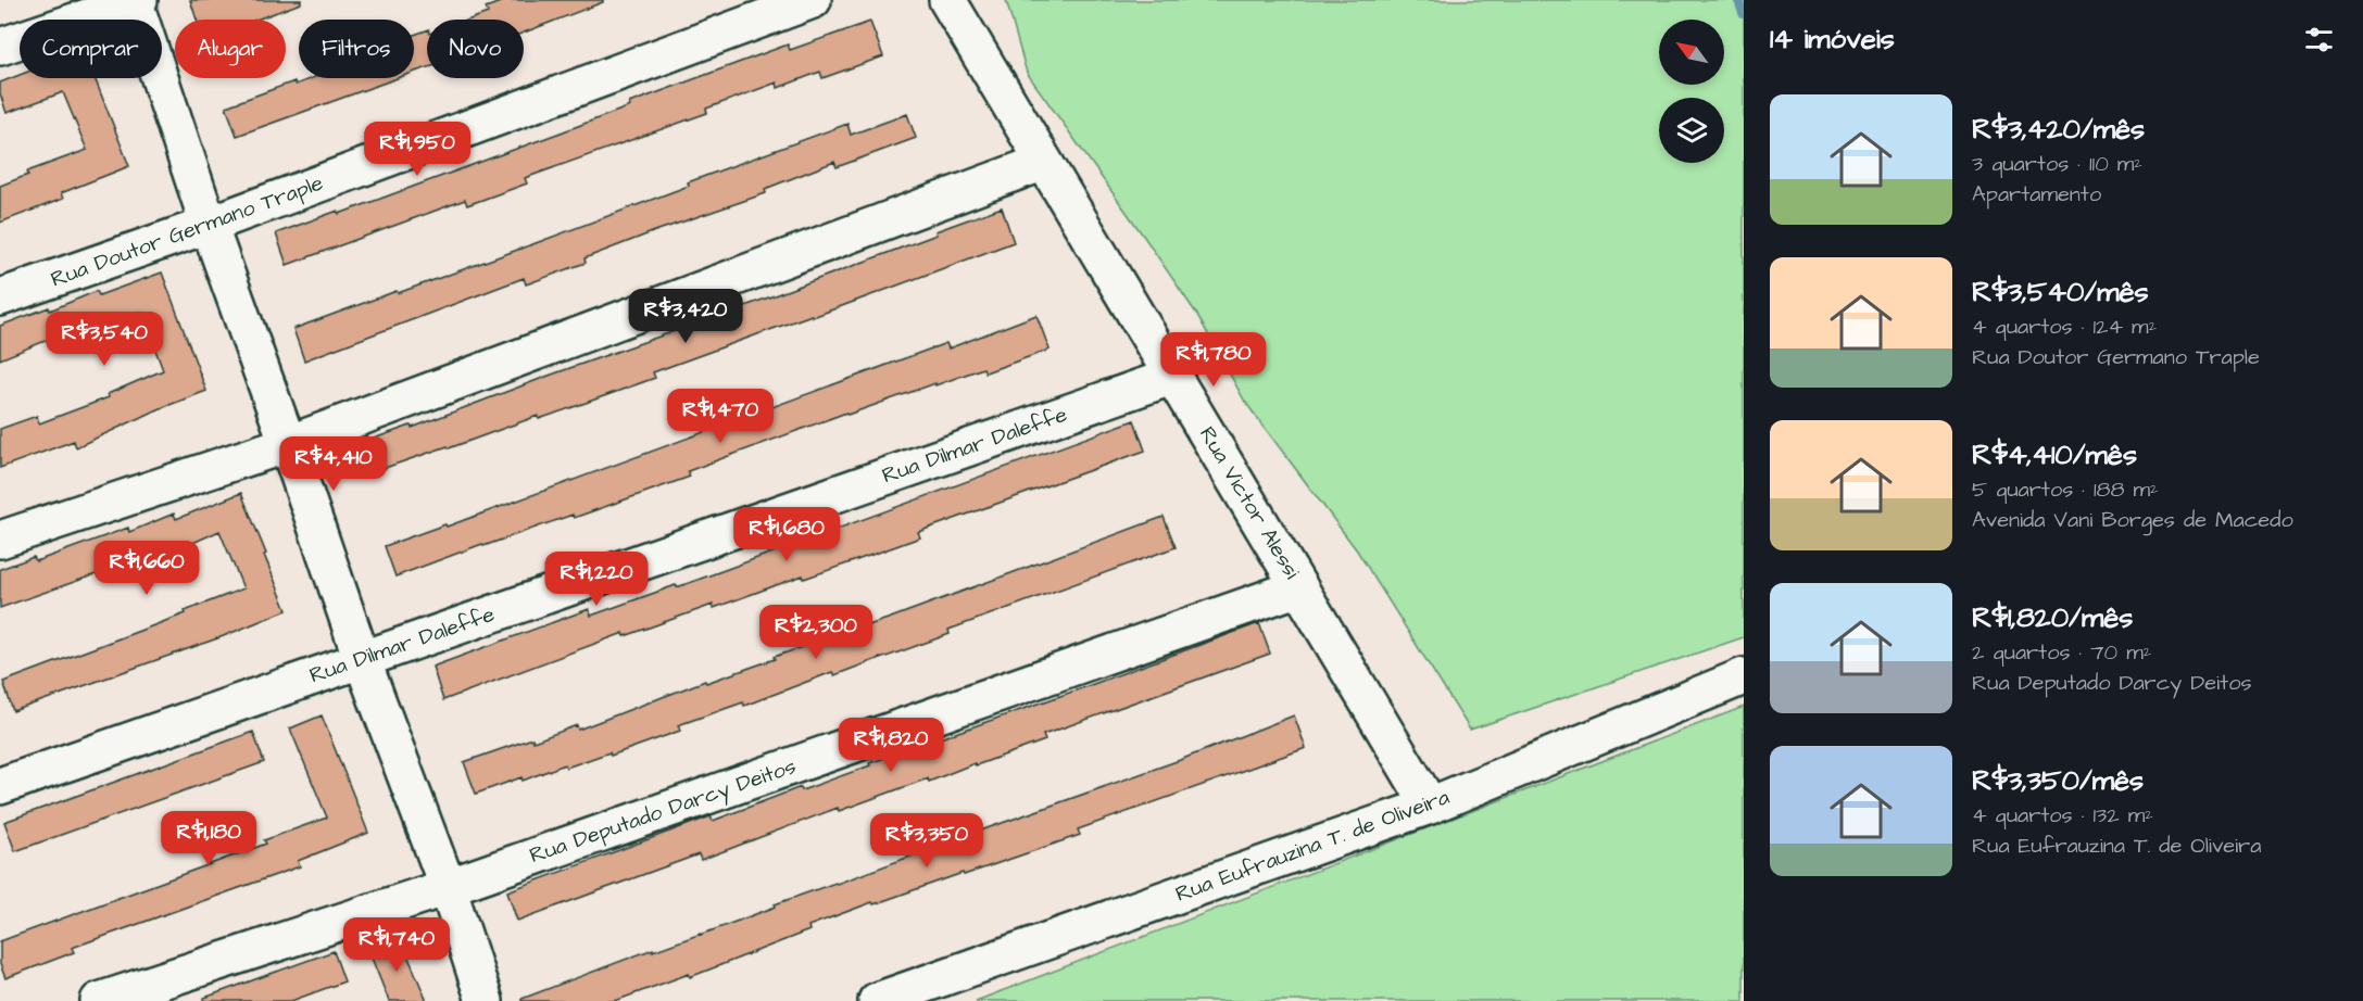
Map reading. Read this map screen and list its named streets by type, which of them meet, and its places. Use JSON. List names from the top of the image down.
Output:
{
  "streets": {
    "street": [
      "Rua Doutor Germano Traple",
      "Rua Dilmar Daleffe",
      "Rua Victor Alessi",
      "Rua Deputado Darcy Deitos",
      "Rua Eufrauzina T. de Oliveira"
    ]
  },
  "crossings": [
    ["Rua Dilmar Daleffe", "Rua Victor Alessi"],
    ["Rua Victor Alessi", "Rua Deputado Darcy Deitos"],
    ["Rua Victor Alessi", "Rua Eufrauzina T. de Oliveira"]
  ],
  "north": "top left",
  "page": {
    "heading": "14 imóveis",
    "chip": [
      "Comprar",
      "Alugar",
      "Filtros",
      "Novo"
    ],
    "list": [
      {
        "name": "R$3,420/mês",
        "note": "3 quartos · 110 m² · Apartamento"
      },
      {
        "name": "R$3,540/mês",
        "note": "4 quartos · 124 m² · Rua Doutor Germano Traple"
      },
      {
        "name": "R$4,410/mês",
        "note": "5 quartos · 188 m² · Avenida Vani Borges de Macedo"
      },
      {
        "name": "R$1,820/mês",
        "note": "2 quartos · 70 m² · Rua Deputado Darcy Deitos"
      },
      {
        "name": "R$3,350/mês",
        "note": "4 quartos · 132 m² · Rua Eufrauzina T. de Oliveira"
      }
    ],
    "price": [
      "R$1,950",
      "R$3,420",
      "R$3,540",
      "R$1,780",
      "R$1,470",
      "R$4,410",
      "R$1,680",
      "R$1,660",
      "R$1,220",
      "R$2,300",
      "R$1,820",
      "R$1,180",
      "R$3,350",
      "R$1,740"
    ]
  }
}
